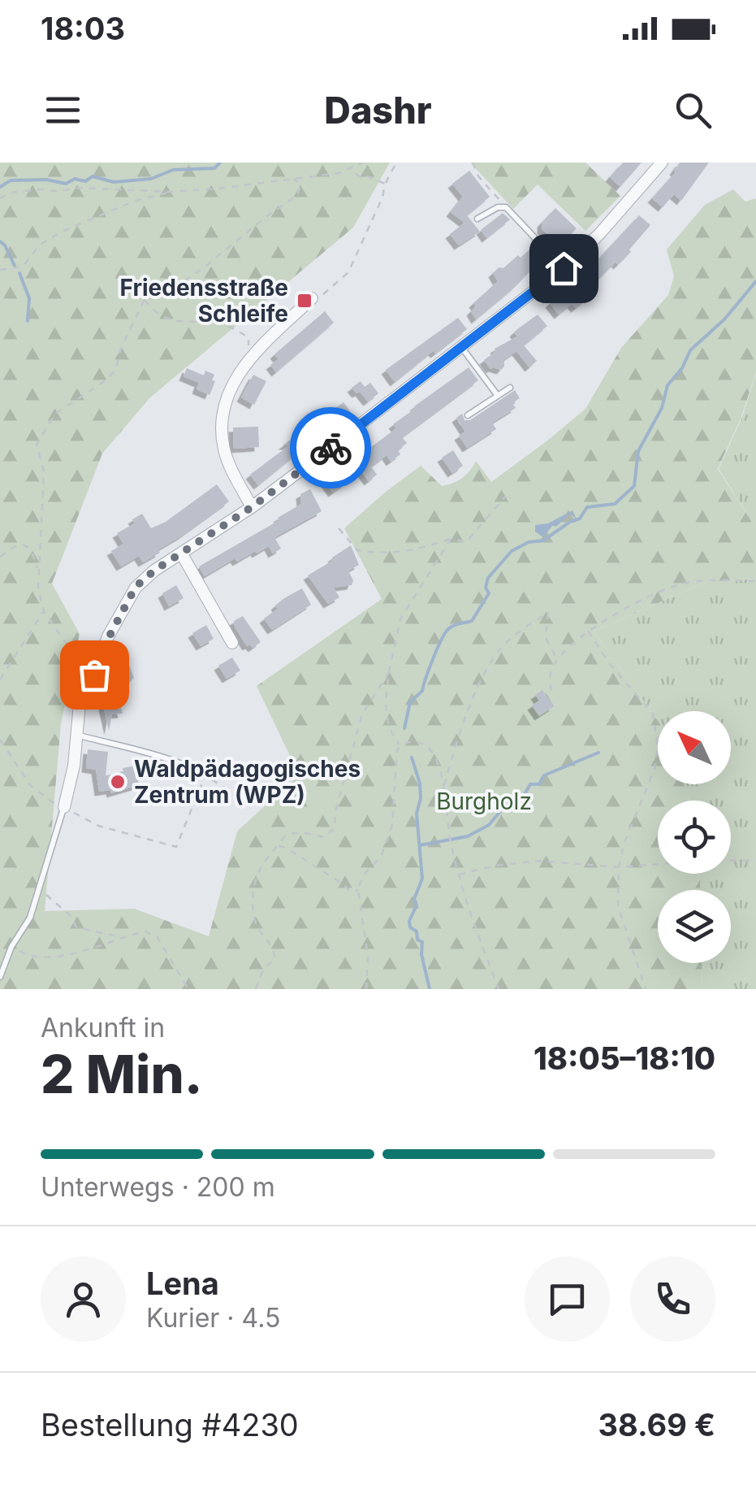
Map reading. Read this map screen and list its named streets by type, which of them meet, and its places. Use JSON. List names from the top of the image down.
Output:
{
  "parks": ["Burgholz"],
  "places": {
    "transit": ["Friedensstraße Schleife"],
    "other": ["Waldpädagogisches Zentrum (WPZ)"]
  },
  "north": "top left",
  "page": {
    "status": "18:03",
    "header": "Dashr",
    "heading": ["2 Min.", "Ankunft in", "18:05–18:10"],
    "panel": [
      "Lena",
      "Kurier · 4.5",
      "Bestellung #4230",
      "38.69 €"
    ],
    "bar": "Unterwegs · 200 m"
  }
}
